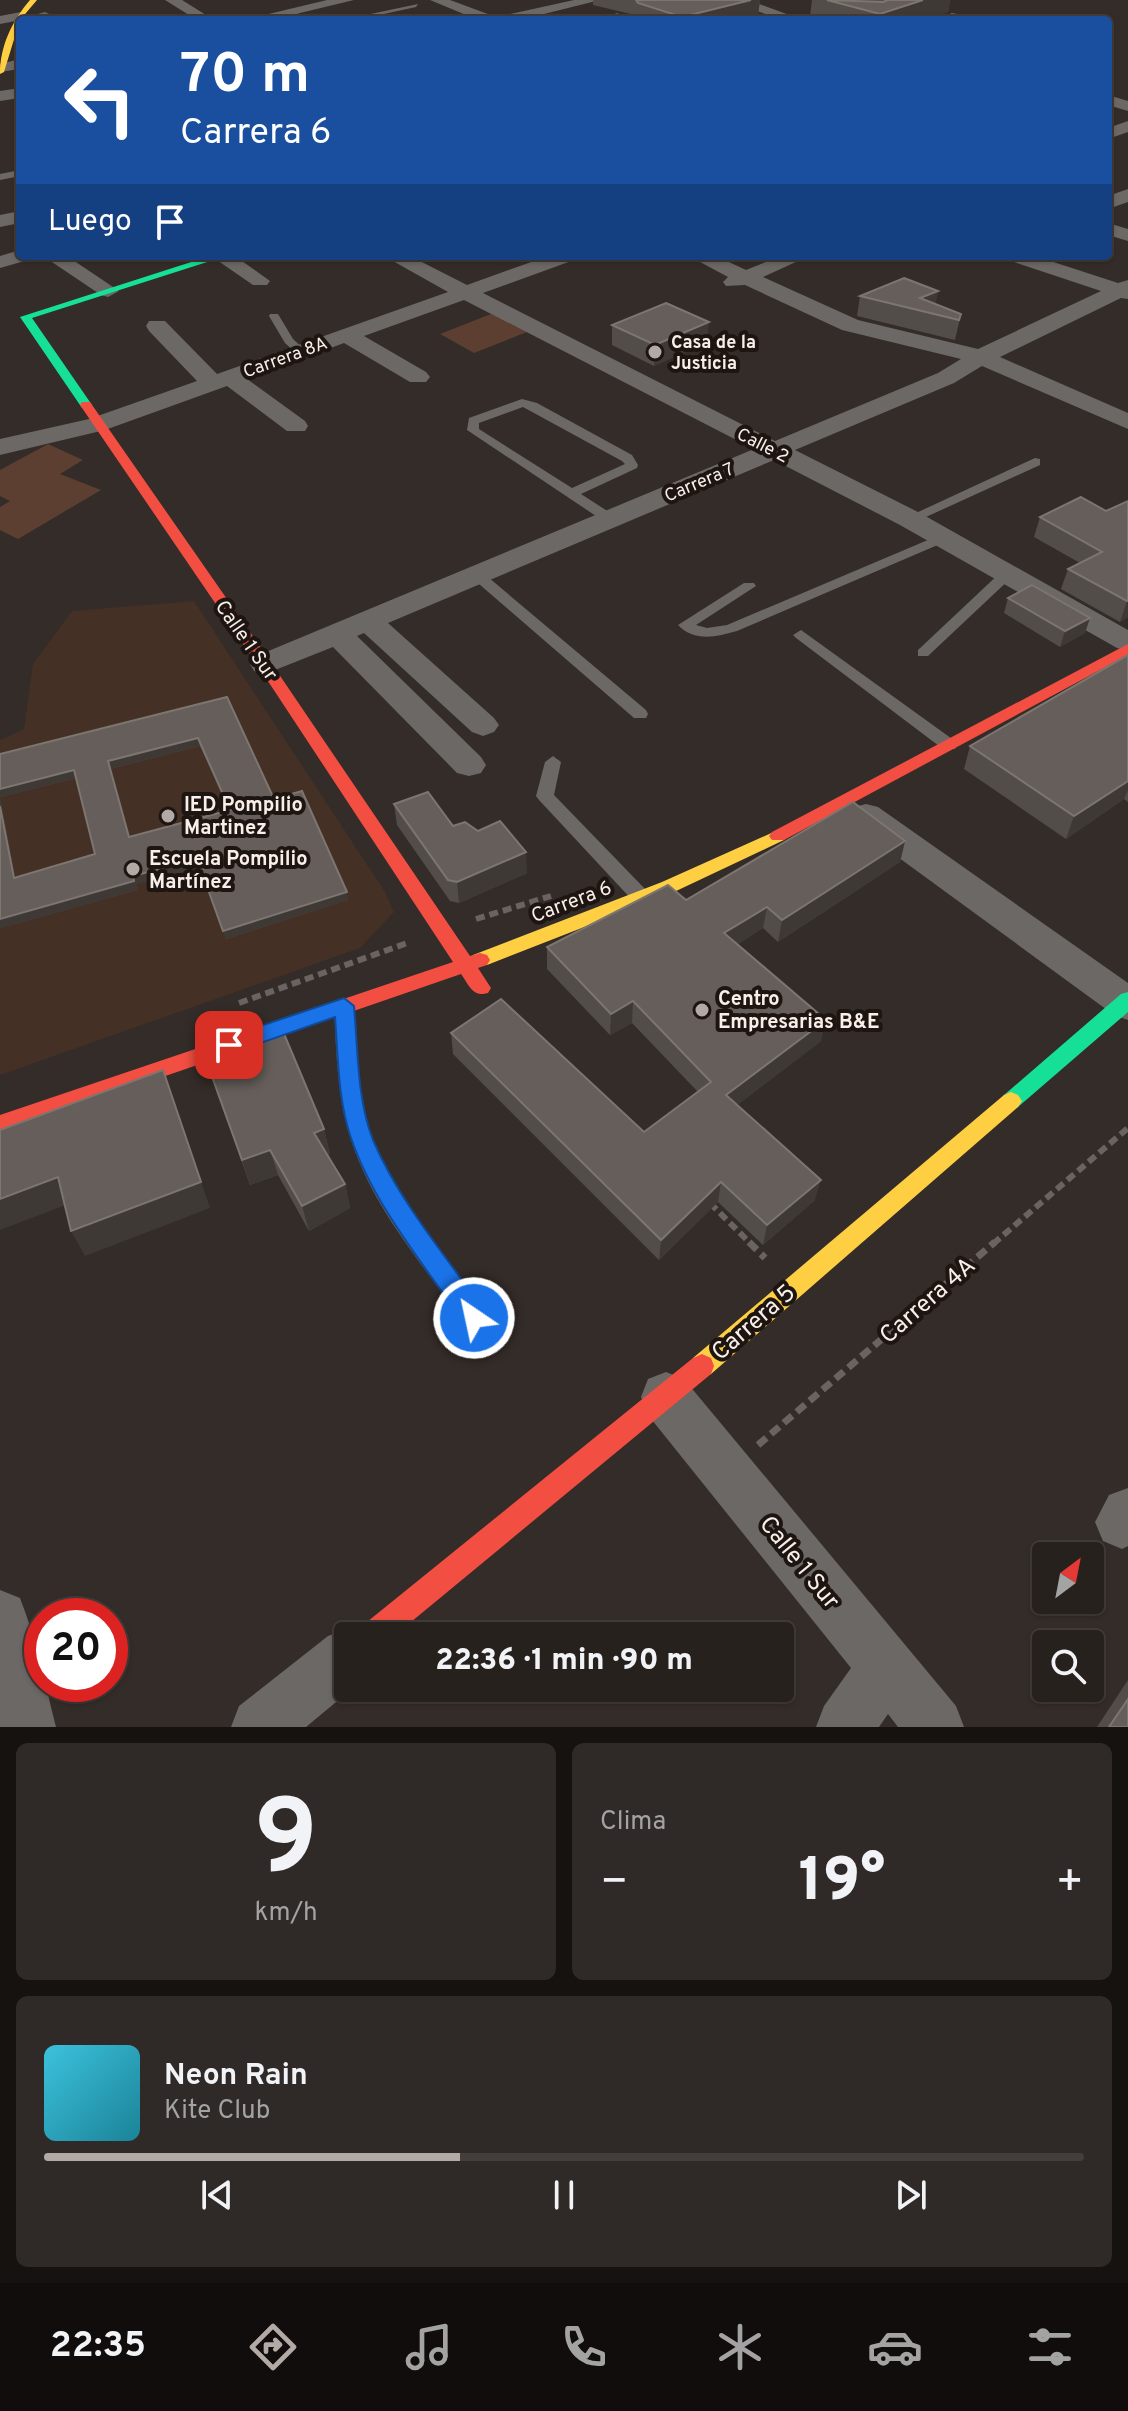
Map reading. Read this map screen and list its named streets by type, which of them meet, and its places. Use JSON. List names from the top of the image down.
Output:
{
  "streets": {
    "street": [
      "Carrera 8A",
      "Calle 2",
      "Carrera 7",
      "Calle 1 Sur",
      "Carrera 6",
      "Carrera 5"
    ],
    "path": ["Carrera 4A"]
  },
  "crossings": [
    ["Carrera 8A", "Calle 2"],
    ["Carrera 8A", "Calle 1 Sur"],
    ["Calle 2", "Carrera 7"],
    ["Carrera 7", "Calle 1 Sur"],
    ["Calle 1 Sur", "Carrera 6"],
    ["Calle 1 Sur", "Carrera 4A"],
    ["Calle 1 Sur", "Carrera 5"]
  ],
  "places": [
    "Casa de la Justicia",
    "IED Pompilio Martinez",
    "Escuela Pompilio Martínez",
    "Centro Empresarias B&E"
  ],
  "north": "top right",
  "page": {
    "turn": ["70 m", "Carrera 6"],
    "then": "Luego",
    "limit": "20",
    "trip": "22:36 · 1 min · 90 m",
    "tile": [
      ["9", "km/h"],
      "Clima"
    ],
    "heat": ["−", "19°", "+"],
    "song": ["Neon Rain", "Kite Club"],
    "tabs": "22:35"
  }
}
